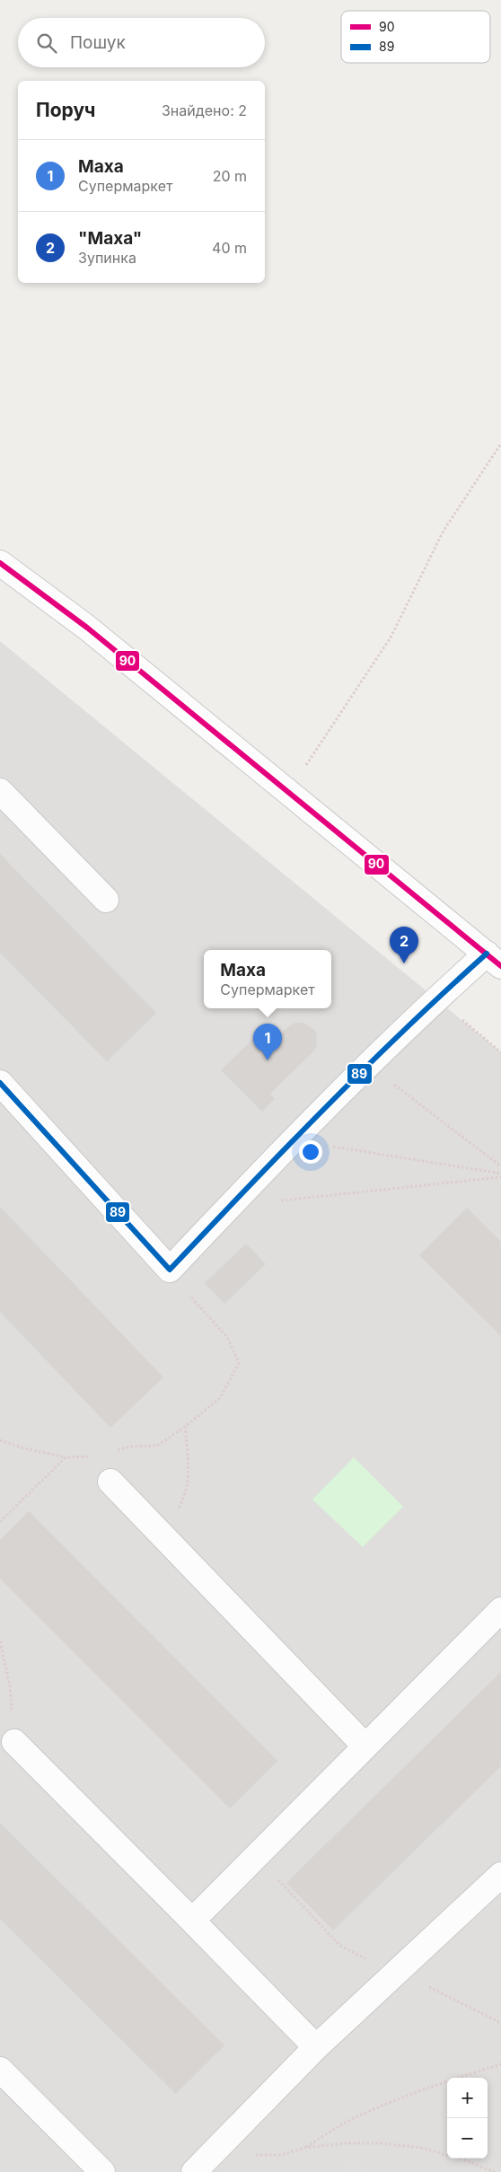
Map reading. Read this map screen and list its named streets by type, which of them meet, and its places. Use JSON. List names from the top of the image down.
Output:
{
  "lines": ["transit line 90", "transit line 89"],
  "legend": ["90", "89"],
  "page": {
    "search": "Пошук",
    "heading": ["Поруч", "Знайдено: 2"],
    "list": [
      {
        "mark": "1",
        "name": "Маха",
        "note": "Супермаркет",
        "value": "20 m"
      },
      {
        "mark": "2",
        "name": "\"Маха\"",
        "note": "Зупинка",
        "value": "40 m"
      }
    ],
    "pins": ["2", "1"],
    "popup": ["Маха", "Супермаркет"],
    "map_buttons": ["+", "−"]
  }
}
